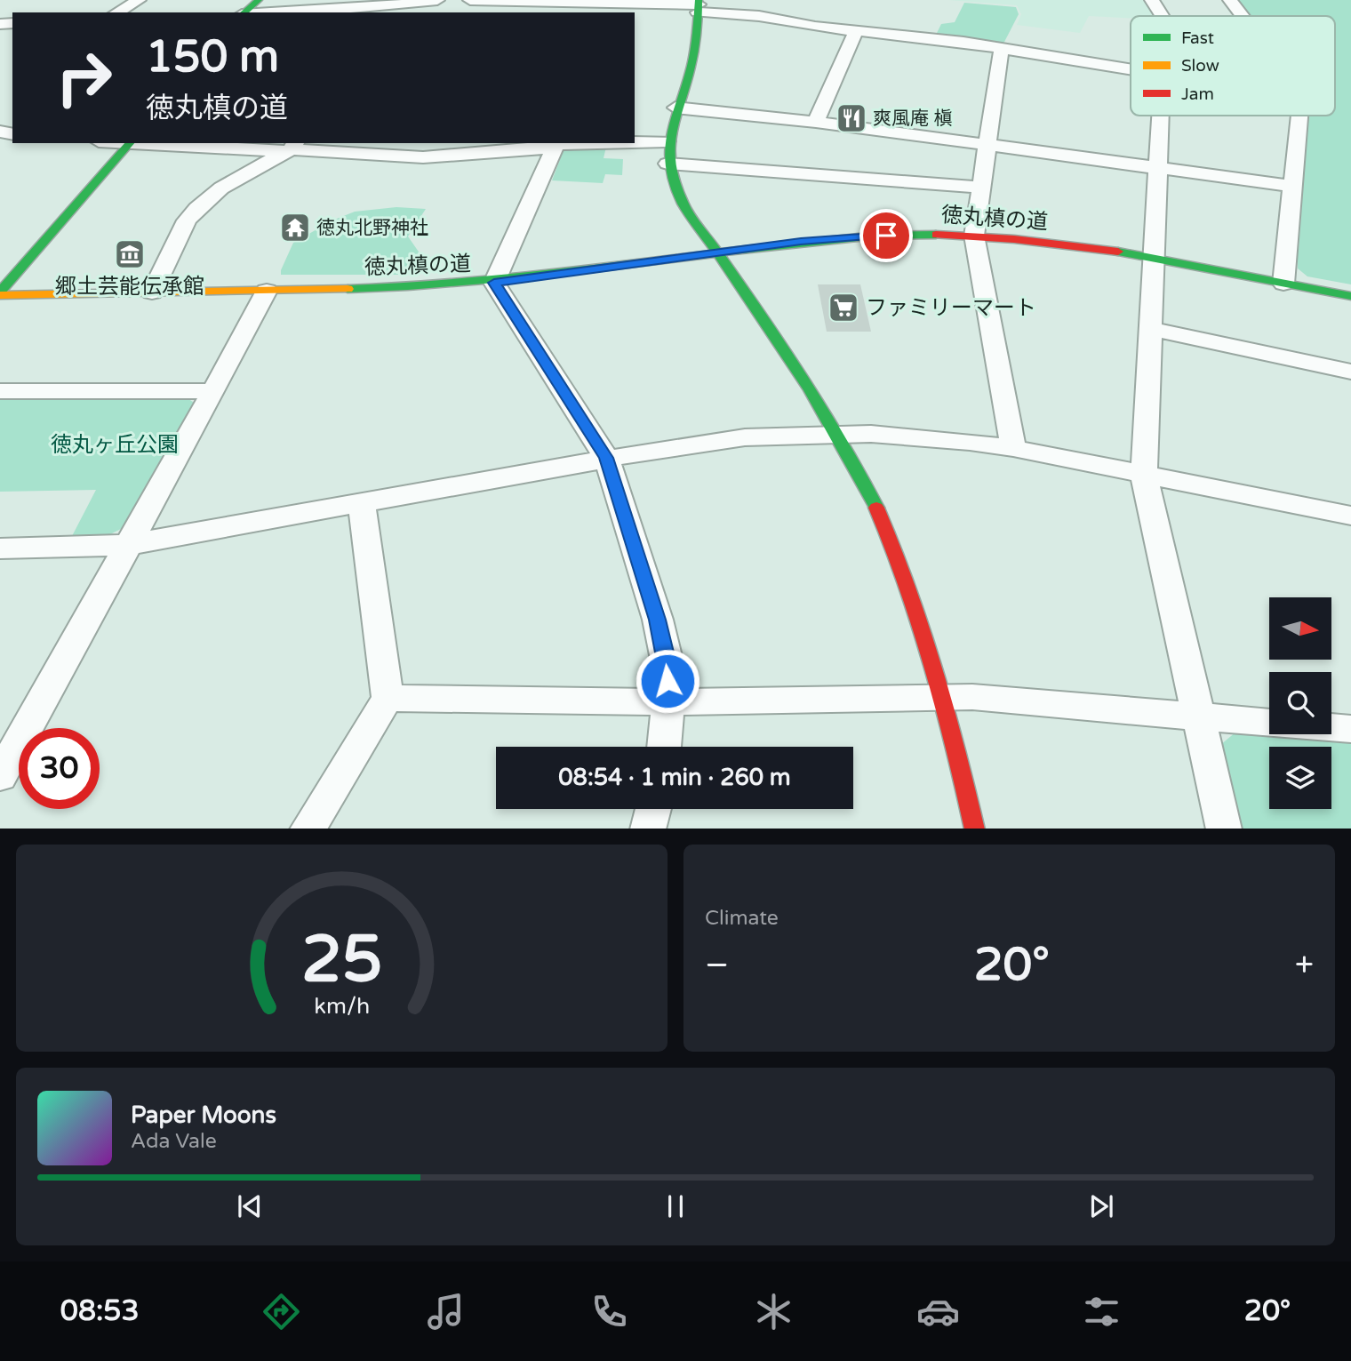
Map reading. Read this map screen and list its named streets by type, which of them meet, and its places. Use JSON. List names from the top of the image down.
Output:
{
  "streets": {
    "street": ["徳丸槙の道"]
  },
  "parks": ["徳丸ヶ丘公園"],
  "places": {
    "restaurant": ["爽風庵 槇"],
    "temple": ["徳丸北野神社"],
    "museum": ["郷土芸能伝承館"],
    "supermarket": ["ファミリーマート"]
  },
  "legend": ["Fast", "Slow", "Jam"],
  "north": "right",
  "page": {
    "turn": ["150 m", "徳丸槙の道"],
    "limit": "30",
    "trip": "08:54 · 1 min · 260 m",
    "tile": "Climate",
    "heat": ["−", "20°", "+"],
    "song": ["Paper Moons", "Ada Vale"],
    "tabs": ["08:53", "20°"],
    "gauge": ["25", "km/h"]
  }
}
